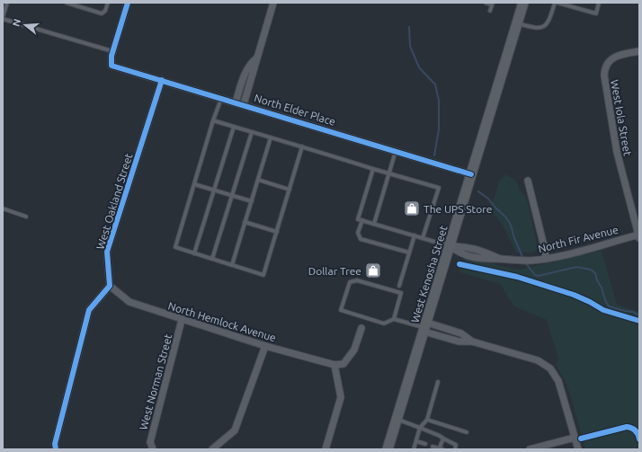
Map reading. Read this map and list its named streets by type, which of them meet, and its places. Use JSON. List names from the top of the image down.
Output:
{
  "streets": {
    "main road": ["West Kenosha Street"],
    "street": [
      "North Elder Place",
      "West Iola Street",
      "West Oakland Street",
      "North Fir Avenue",
      "North Hemlock Avenue",
      "West Norman Street"
    ]
  },
  "crossings": [
    ["North Elder Place", "West Oakland Street"],
    ["North Elder Place", "West Kenosha Street"],
    ["West Iola Street", "North Fir Avenue"],
    ["West Oakland Street", "North Hemlock Avenue"],
    ["North Fir Avenue", "West Kenosha Street"],
    ["North Hemlock Avenue", "West Norman Street"]
  ],
  "places": {
    "shop": ["The UPS Store", "Dollar Tree"]
  },
  "north": "left"
}
